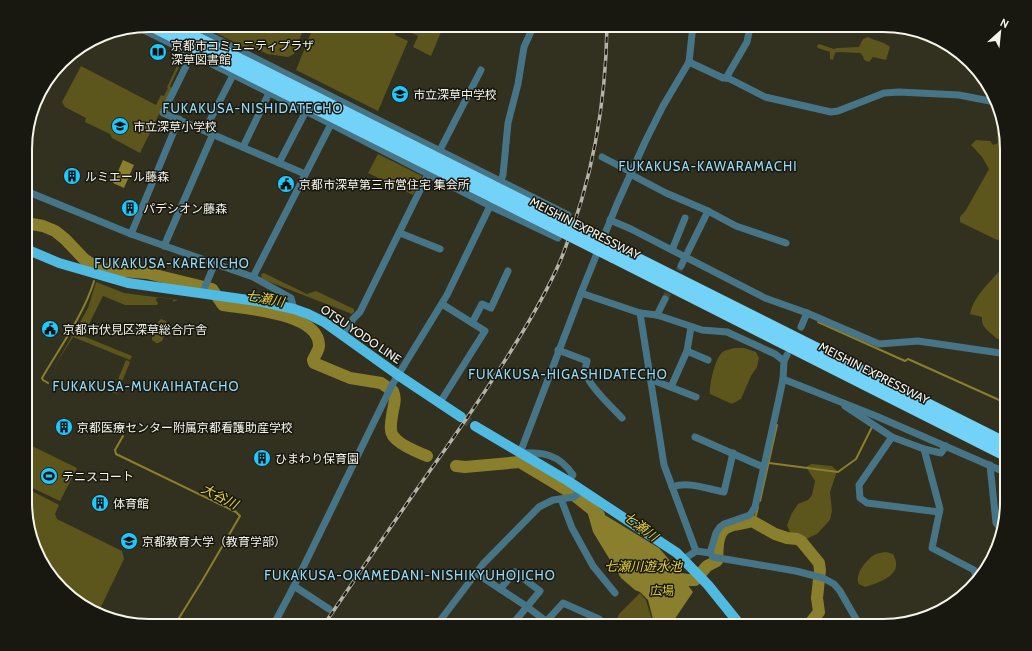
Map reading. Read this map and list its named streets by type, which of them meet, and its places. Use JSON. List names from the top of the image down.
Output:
{
  "streets": {
    "highway": ["MEISHIN EXPRESSWAY"],
    "main road": ["OTSU YODO LINE"]
  },
  "districts": [
    "FUKAKUSA-NISHIDATECHO",
    "FUKAKUSA-KAWARAMACHI",
    "FUKAKUSA-KAREKICHO",
    "FUKAKUSA-HIGASHIDATECHO",
    "FUKAKUSA-MUKAIHATACHO",
    "FUKAKUSA-OKAMEDANI-NISHIKYUHOJICHO"
  ],
  "water": ["七瀬川", "大谷川", "七瀬川遊水池"],
  "parks": ["広場"],
  "places": {
    "library": ["京都市コミュニティプラザ 深草図書館"],
    "school or university": ["市立深草中学校", "市立深草小学校", "京都教育大学（教育学部）"],
    "building": [
      "ルミエール藤森",
      "パデシオン藤森",
      "京都医療センター附属京都看護助産学校",
      "ひまわり保育園",
      "体育館"
    ],
    "public building": ["京都市深草第三市営住宅 集会所", "京都市伏見区深草総合庁舎"],
    "sports": ["テニスコート"]
  },
  "north": "top right"
}
